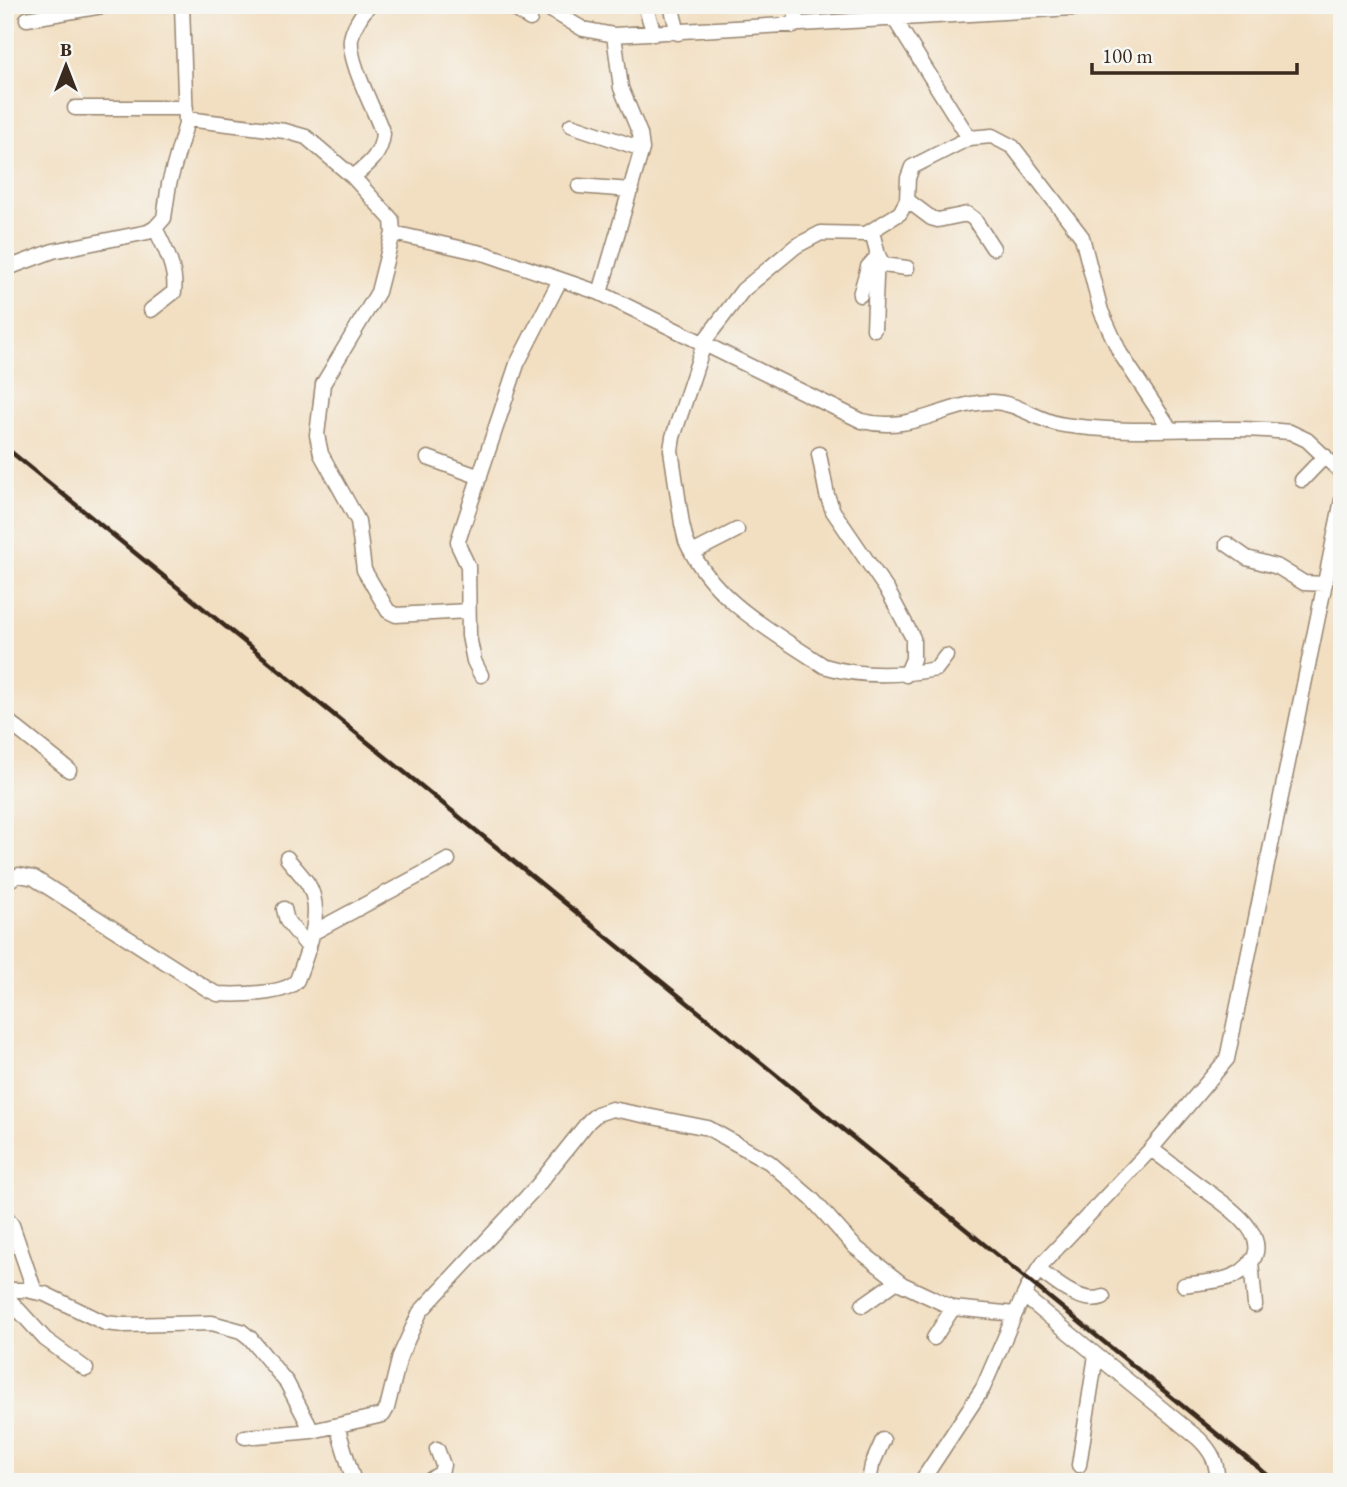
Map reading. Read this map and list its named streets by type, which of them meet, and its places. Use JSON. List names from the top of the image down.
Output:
{
  "scale_bar": "100 m",
  "north": "top"
}
